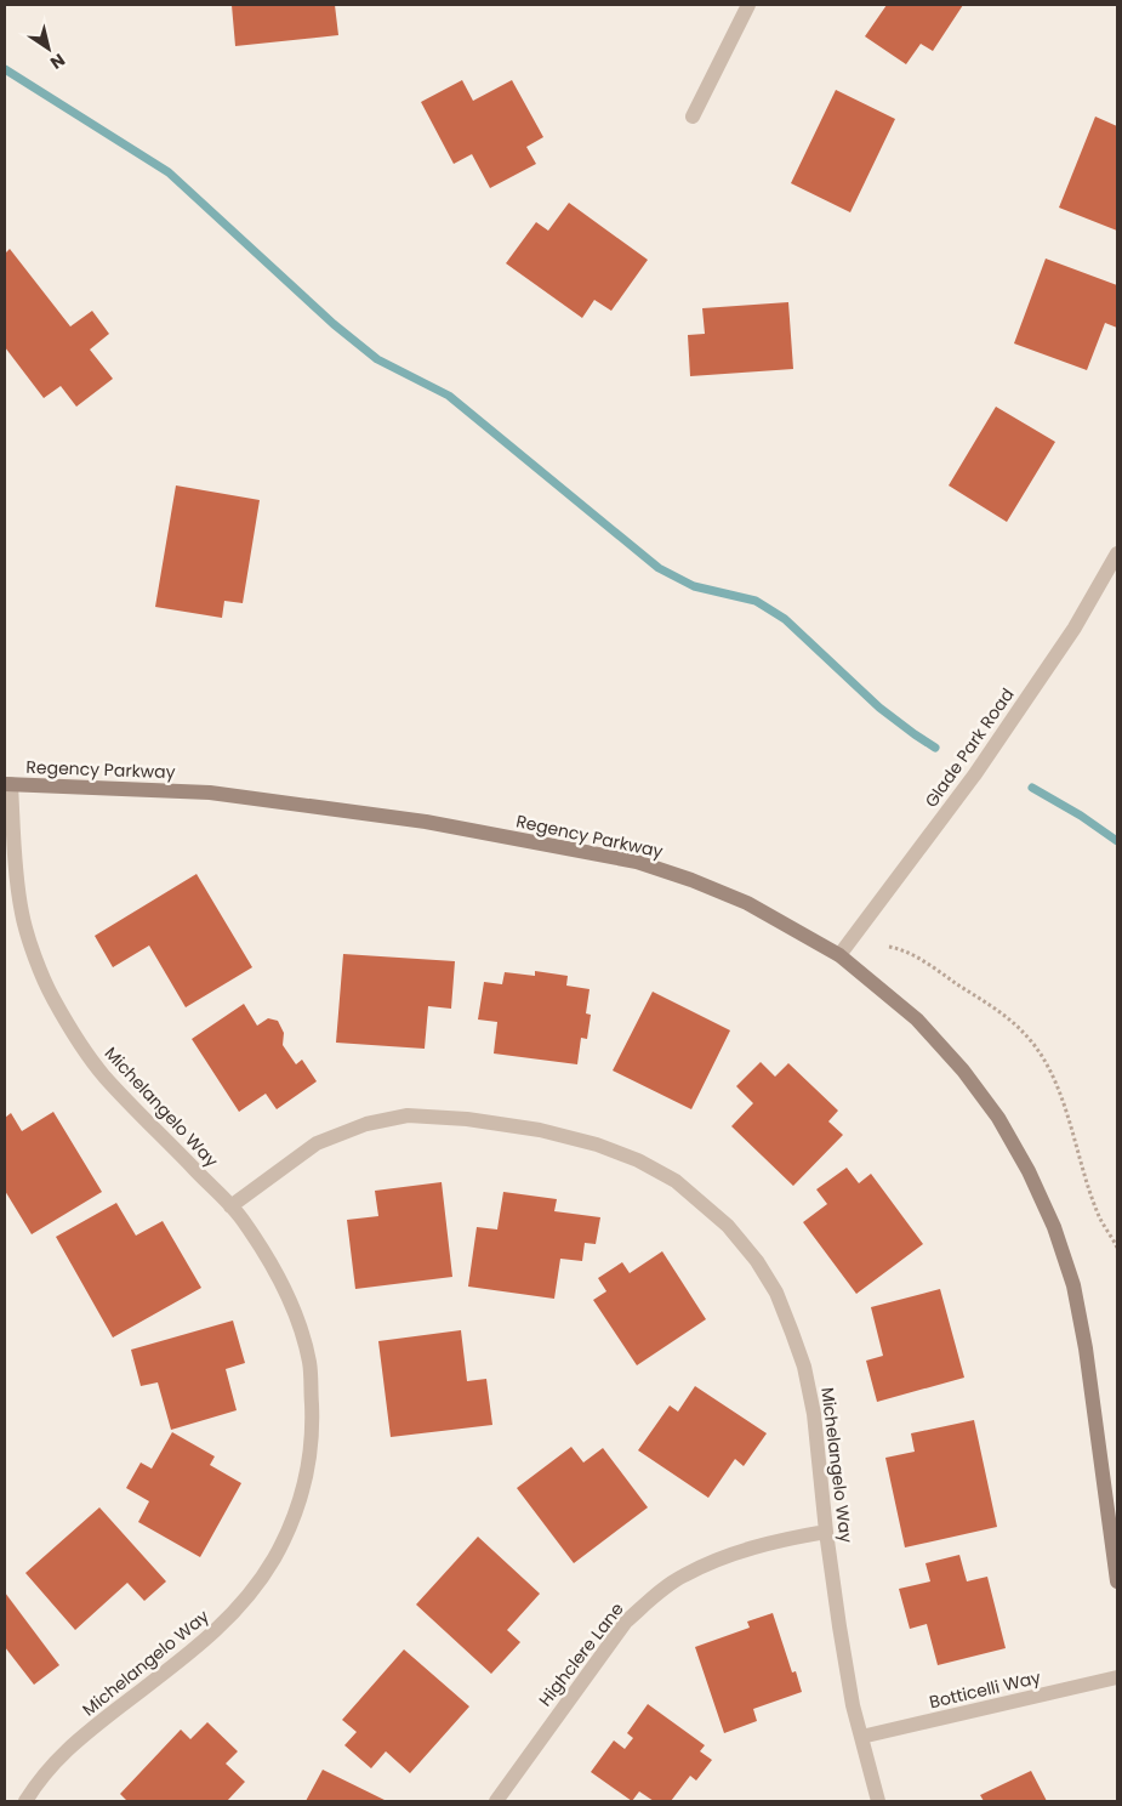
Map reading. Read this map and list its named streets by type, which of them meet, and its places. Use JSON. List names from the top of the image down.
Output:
{
  "streets": {
    "street": [
      "Glade Park Road",
      "Regency Parkway",
      "Michelangelo Way",
      "Highclere Lane",
      "Botticelli Way"
    ]
  },
  "crossings": [
    ["Glade Park Road", "Regency Parkway"],
    ["Regency Parkway", "Michelangelo Way"],
    ["Michelangelo Way", "Highclere Lane"],
    ["Michelangelo Way", "Botticelli Way"]
  ],
  "north": "bottom right"
}
